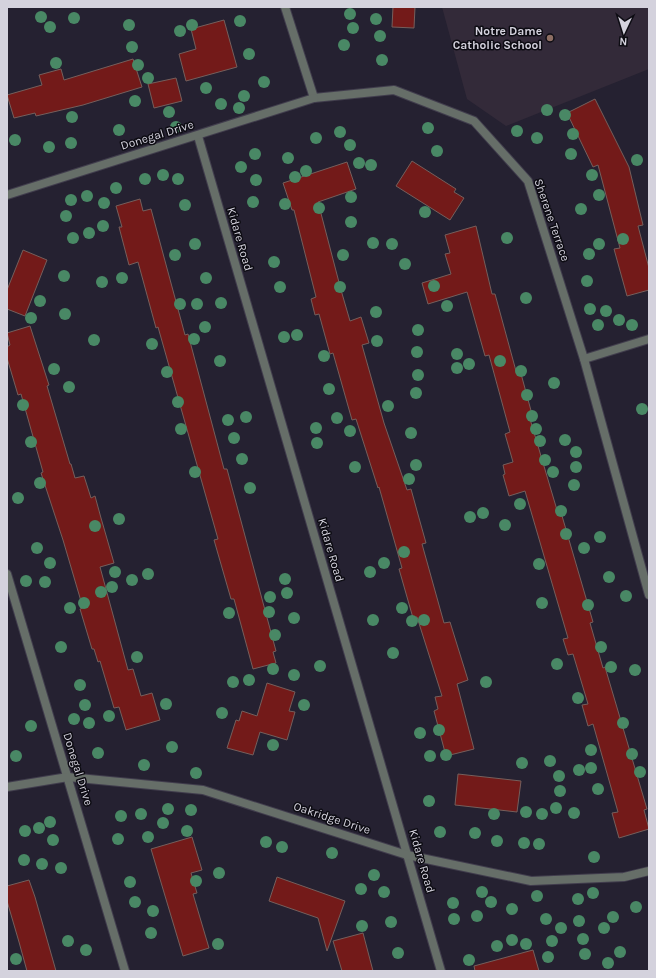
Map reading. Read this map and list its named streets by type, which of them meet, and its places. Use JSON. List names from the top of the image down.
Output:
{
  "streets": {
    "street": [
      "Donegal Drive",
      "Sherene Terrace",
      "Kidare Road",
      "Oakridge Drive"
    ]
  },
  "crossings": [
    ["Donegal Drive", "Sherene Terrace"],
    ["Donegal Drive", "Kidare Road"],
    ["Donegal Drive", "Oakridge Drive"],
    ["Kidare Road", "Oakridge Drive"]
  ],
  "places": ["Notre Dame Catholic School"],
  "north": "bottom"
}
